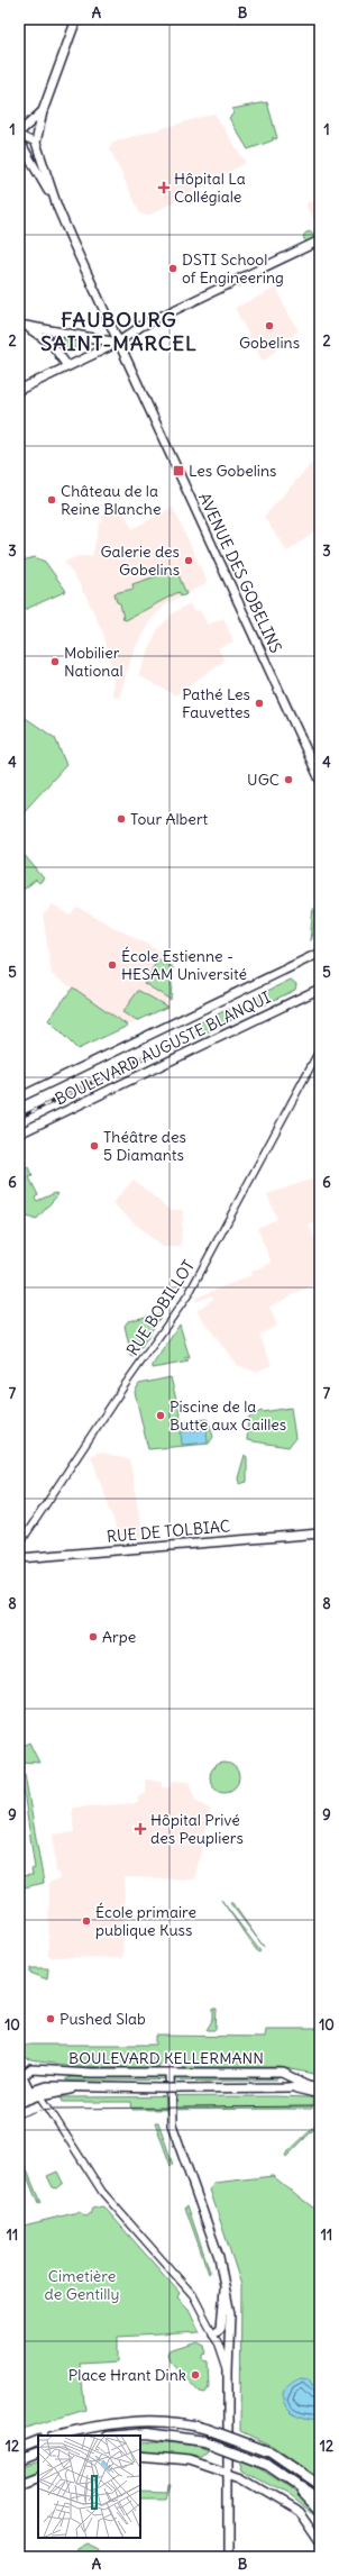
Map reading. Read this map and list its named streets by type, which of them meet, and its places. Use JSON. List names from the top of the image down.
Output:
{
  "streets": {
    "main road": [
      "AVENUE DES GOBELINS",
      "BOULEVARD AUGUSTE BLANQUI",
      "RUE DE TOLBIAC",
      "BOULEVARD KELLERMANN"
    ],
    "street": ["RUE BOBILLOT"]
  },
  "districts": ["FAUBOURG SAINT-MARCEL"],
  "parks": ["Cimetière de Gentilly"],
  "places": {
    "health": ["Hôpital La Collégiale", "Hôpital Privé des Peupliers"],
    "other": [
      "DSTI School of Engineering",
      "Gobelins",
      "Château de la Reine Blanche",
      "Galerie des Gobelins",
      "Mobilier National",
      "Pathé Les Fauvettes",
      "UGC",
      "Tour Albert",
      "École Estienne - HESAM Université",
      "Théâtre des 5 Diamants",
      "Piscine de la Butte aux Cailles",
      "Arpe",
      "École primaire publique Kuss",
      "Pushed Slab",
      "Place Hrant Dink"
    ],
    "transit": ["Les Gobelins"]
  },
  "grid": {
    "columns": ["A", "B"],
    "rows": [
      "1",
      "2",
      "3",
      "4",
      "5",
      "6",
      "7",
      "8",
      "9",
      "10",
      "11",
      "12"
    ]
  }
}
